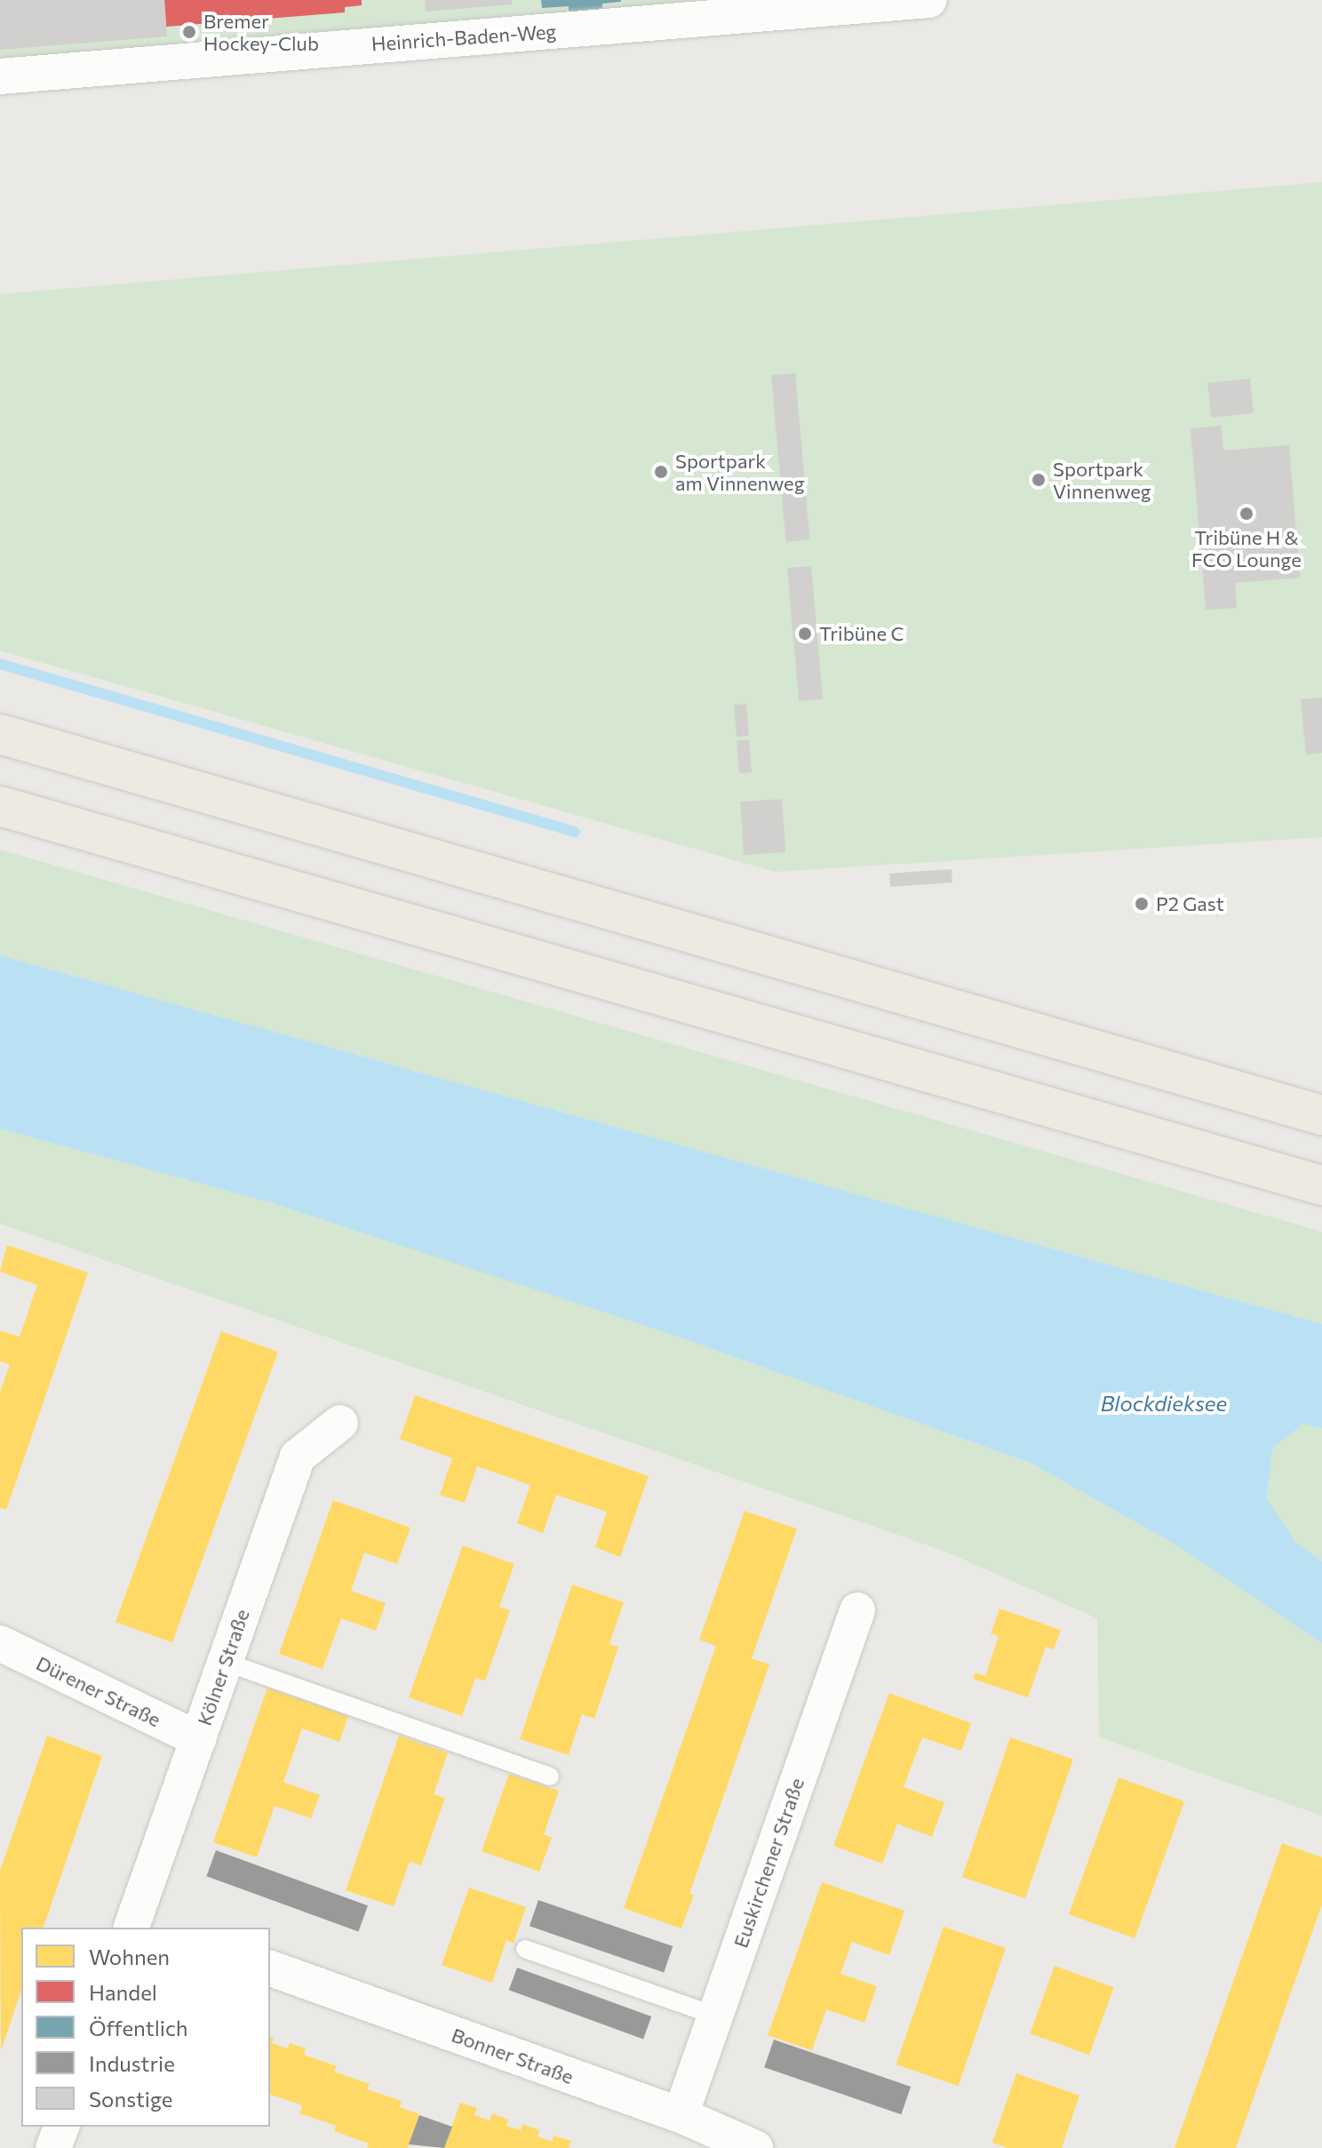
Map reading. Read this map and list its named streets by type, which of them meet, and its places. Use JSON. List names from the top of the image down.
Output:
{
  "streets": {
    "street": [
      "Heinrich-Baden-Weg",
      "Kölner Straße",
      "Dürener Straße",
      "Euskirchener Straße",
      "Bonner Straße"
    ]
  },
  "crossings": [
    ["Kölner Straße", "Dürener Straße"],
    ["Euskirchener Straße", "Bonner Straße"]
  ],
  "water": ["Blockdieksee"],
  "places": [
    "Bremer Hockey-Club",
    "Sportpark am Vinnenweg",
    "Sportpark Vinnenweg",
    "Tribüne H & FCO Lounge",
    "Tribüne C",
    "P2 Gast"
  ],
  "legend": [
    "Wohnen",
    "Handel",
    "Öffentlich",
    "Industrie",
    "Sonstige"
  ]
}
